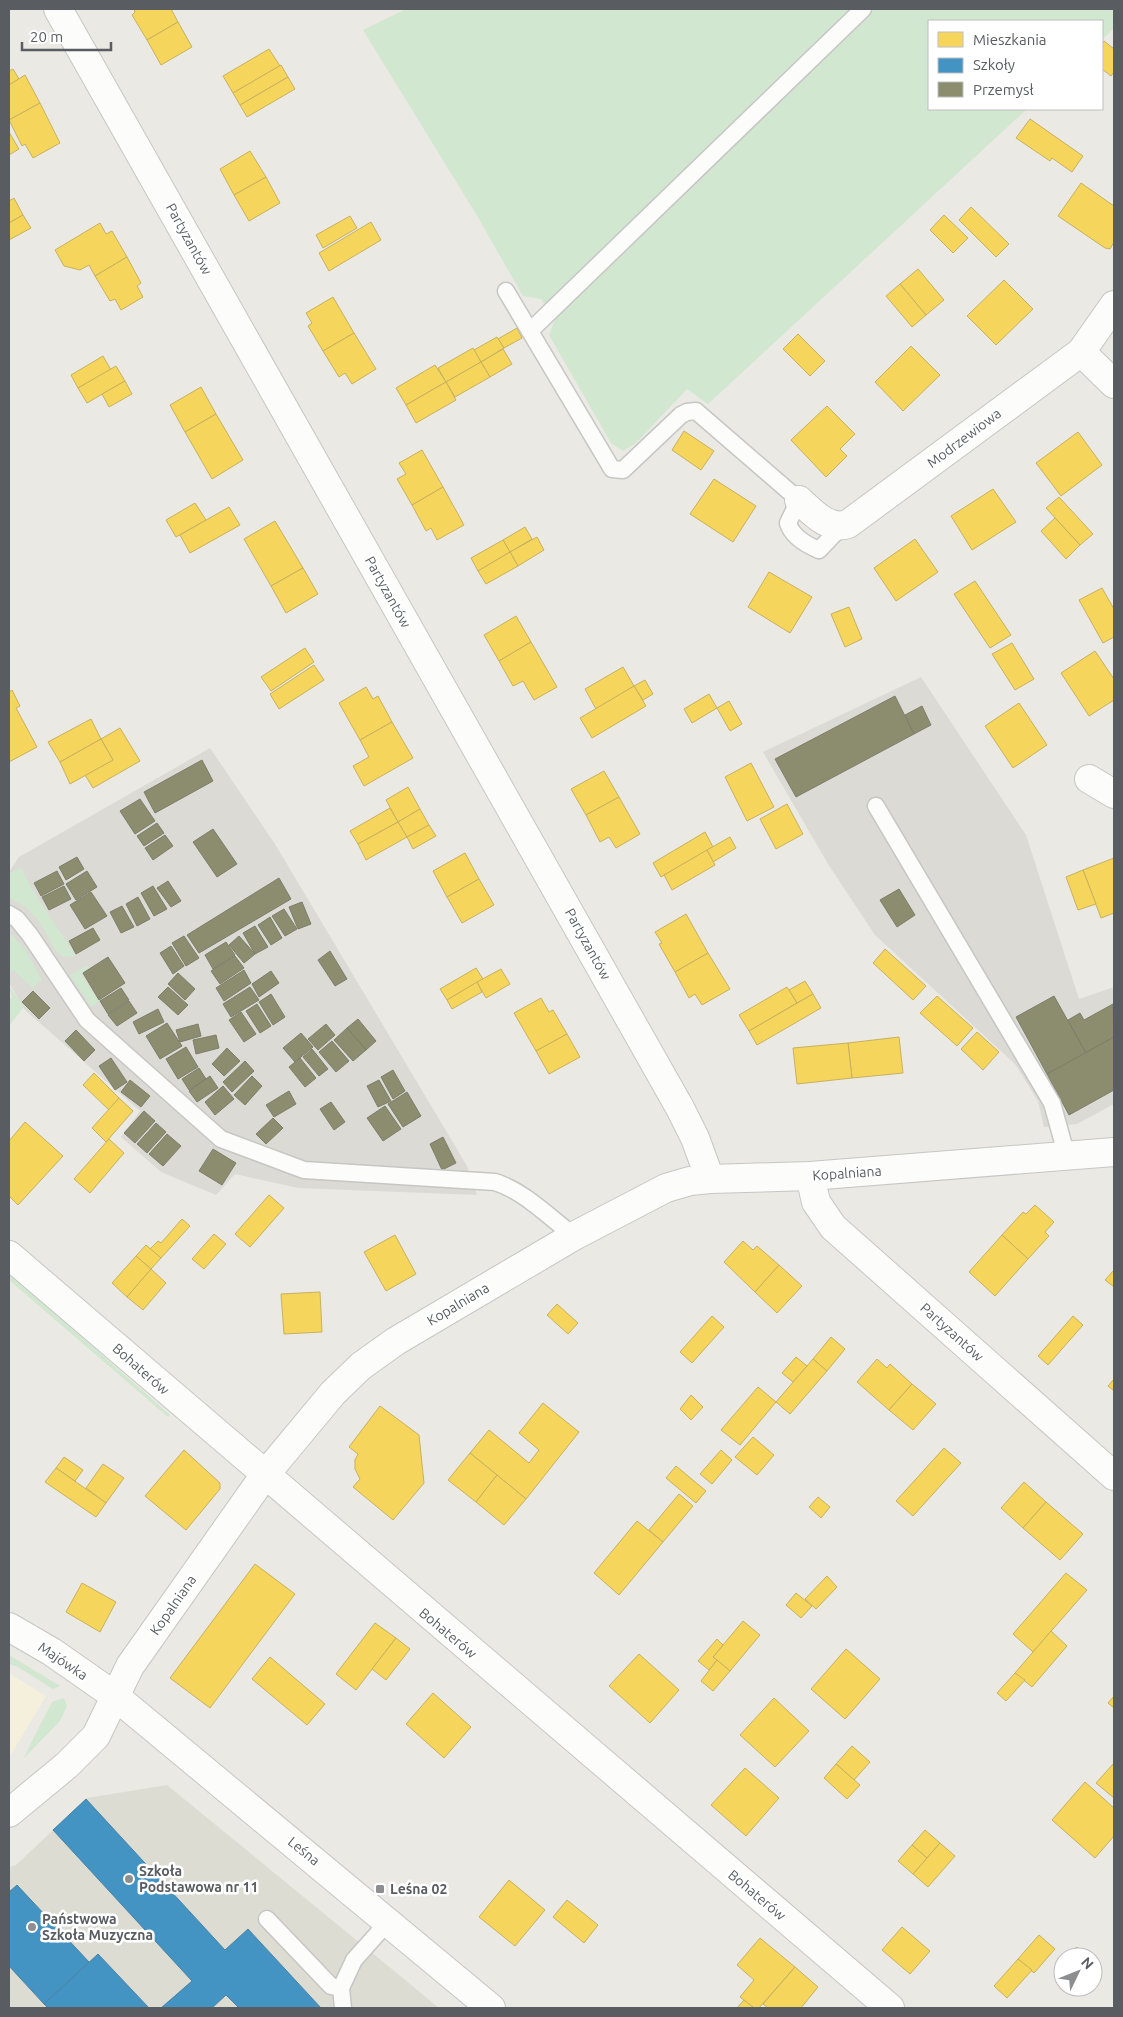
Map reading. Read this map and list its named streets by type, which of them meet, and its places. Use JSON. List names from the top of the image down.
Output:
{
  "streets": {
    "street": [
      "Partyzantów",
      "Modrzewiowa",
      "Kopalniana",
      "Bohaterów",
      "Majówka",
      "Leśna"
    ]
  },
  "crossings": [
    ["Partyzantów", "Kopalniana"],
    ["Kopalniana", "Bohaterów"],
    ["Kopalniana", "Majówka"],
    ["Kopalniana", "Leśna"],
    ["Majówka", "Leśna"]
  ],
  "places": {
    "other": ["Szkoła Podstawowa nr 11", "Państwowa Szkoła Muzyczna"],
    "transit": ["Leśna 02"]
  },
  "legend": ["Mieszkania", "Szkoły", "Przemysł"],
  "scale_bar": "20 m",
  "north": "top right"
}
